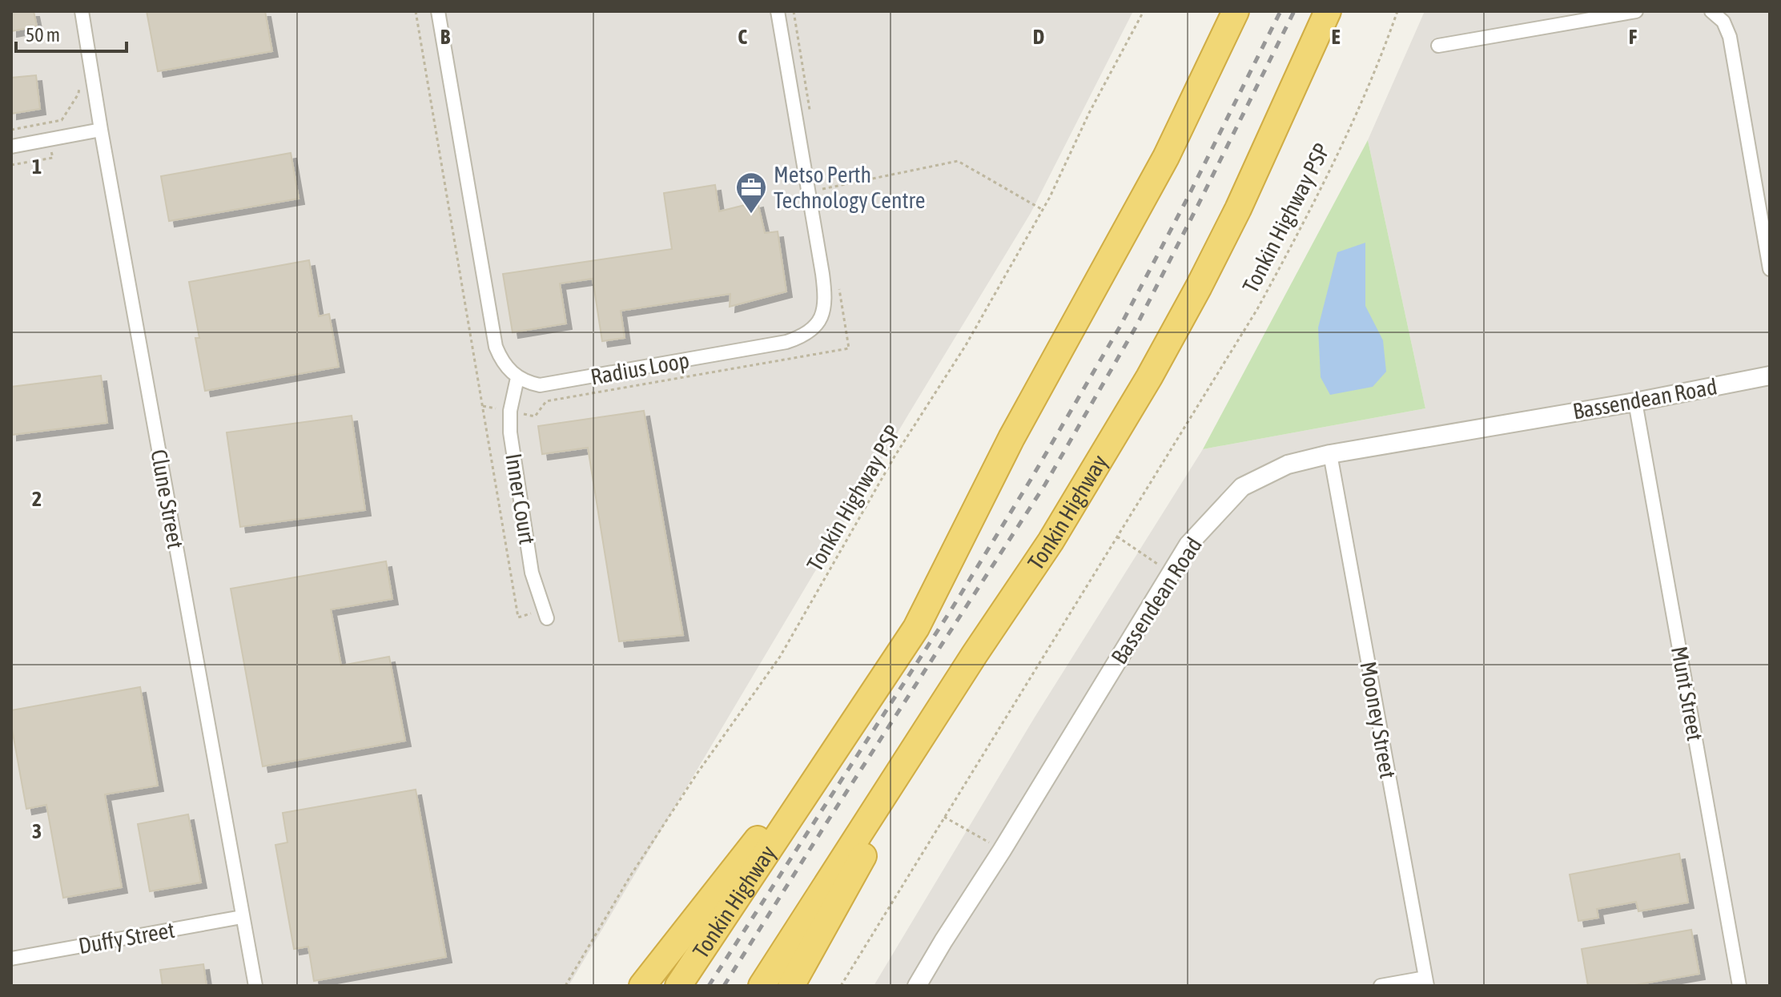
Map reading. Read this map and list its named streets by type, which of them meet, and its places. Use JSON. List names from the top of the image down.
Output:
{
  "streets": {
    "highway": ["Tonkin Highway"],
    "street": [
      "Radius Loop",
      "Bassendean Road",
      "Clune Street",
      "Inner Court",
      "Munt Street",
      "Mooney Street",
      "Duffy Street"
    ],
    "path": ["Tonkin Highway PSP"]
  },
  "crossings": [
    ["Radius Loop", "Inner Court"],
    ["Bassendean Road", "Munt Street"],
    ["Bassendean Road", "Mooney Street"],
    ["Clune Street", "Duffy Street"]
  ],
  "places": {
    "office": ["Metso Perth Technology Centre"]
  },
  "scale_bar": "50 m",
  "grid": {
    "columns": [
      "B",
      "C",
      "D",
      "E",
      "F"
    ],
    "rows": ["1", "2", "3"]
  }
}
